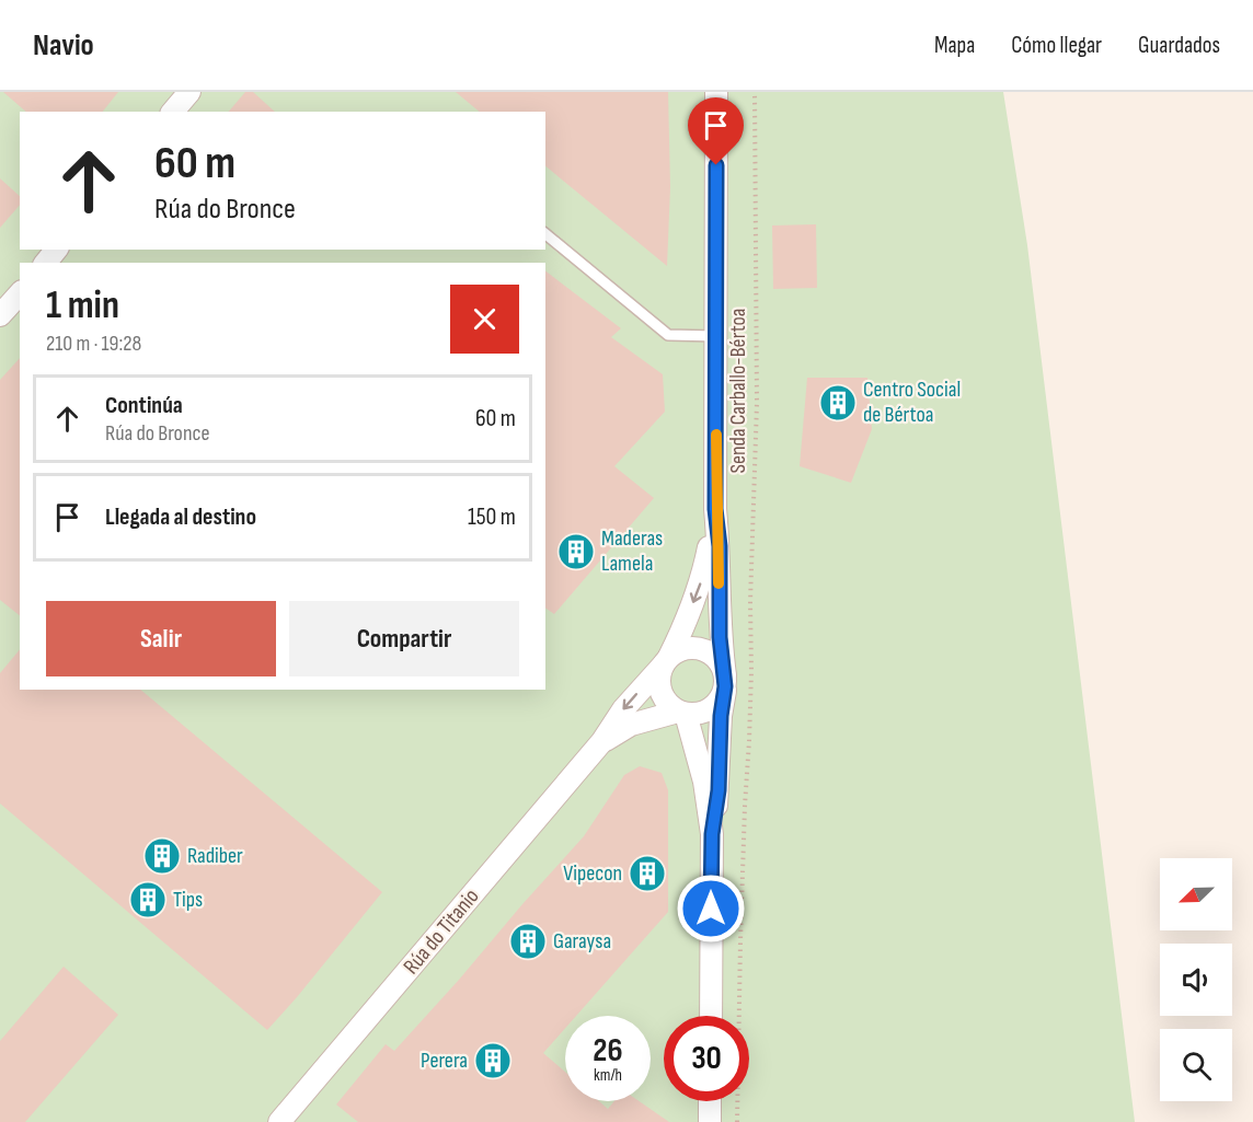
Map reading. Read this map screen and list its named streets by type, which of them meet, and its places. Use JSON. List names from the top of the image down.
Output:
{
  "streets": {
    "street": ["Rúa do Titanio"],
    "path": ["Senda Carballo-Bértoa"]
  },
  "places": {
    "building": [
      "Centro Social de Bértoa",
      "Maderas Lamela",
      "Radiber",
      "Vipecon",
      "Tips",
      "Garaysa",
      "Perera"
    ]
  },
  "north": "bottom left",
  "page": {
    "header": "Navio",
    "nav": ["Mapa", "Cómo llegar", "Guardados"],
    "turn": ["60 m", "Rúa do Bronce"],
    "heading": ["1 min", "210 m · 19:28"],
    "list": [
      {
        "name": "Continúa",
        "note": "Rúa do Bronce",
        "value": "60 m"
      },
      {
        "name": "Llegada al destino",
        "value": "150 m"
      }
    ],
    "buttons": ["Salir", "Compartir"],
    "speed": "26 km/h",
    "limit": "30"
  }
}
